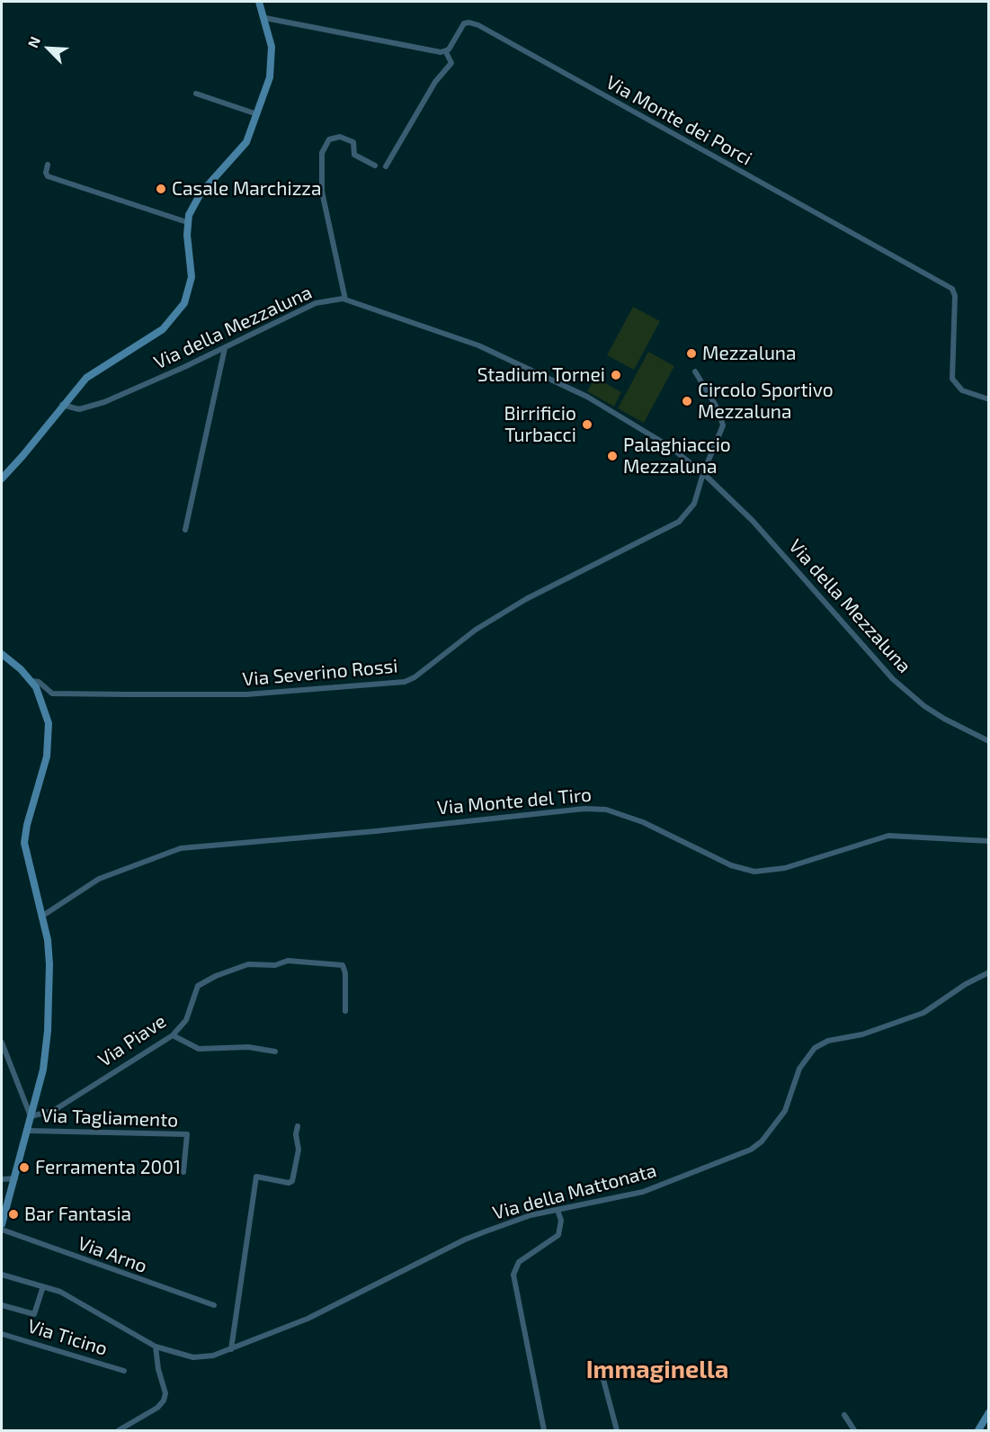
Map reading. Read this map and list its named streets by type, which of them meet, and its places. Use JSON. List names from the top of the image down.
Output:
{
  "streets": {
    "street": [
      "Via Monte dei Porci",
      "Via della Mezzaluna",
      "Via Severino Rossi",
      "Via Monte del Tiro",
      "Via Piave",
      "Via Tagliamento",
      "Via della Mattonata",
      "Via Arno",
      "Via Ticino"
    ]
  },
  "crossings": [
    ["Via della Mezzaluna", "Via Severino Rossi"]
  ],
  "districts": ["Immaginella"],
  "places": [
    "Casale Marchizza",
    "Mezzaluna",
    "Stadium Tornei",
    "Circolo Sportivo Mezzaluna",
    "Birrificio Turbacci",
    "Palaghiaccio Mezzaluna",
    "Ferramenta 2001",
    "Bar Fantasia"
  ],
  "north": "top left"
}
